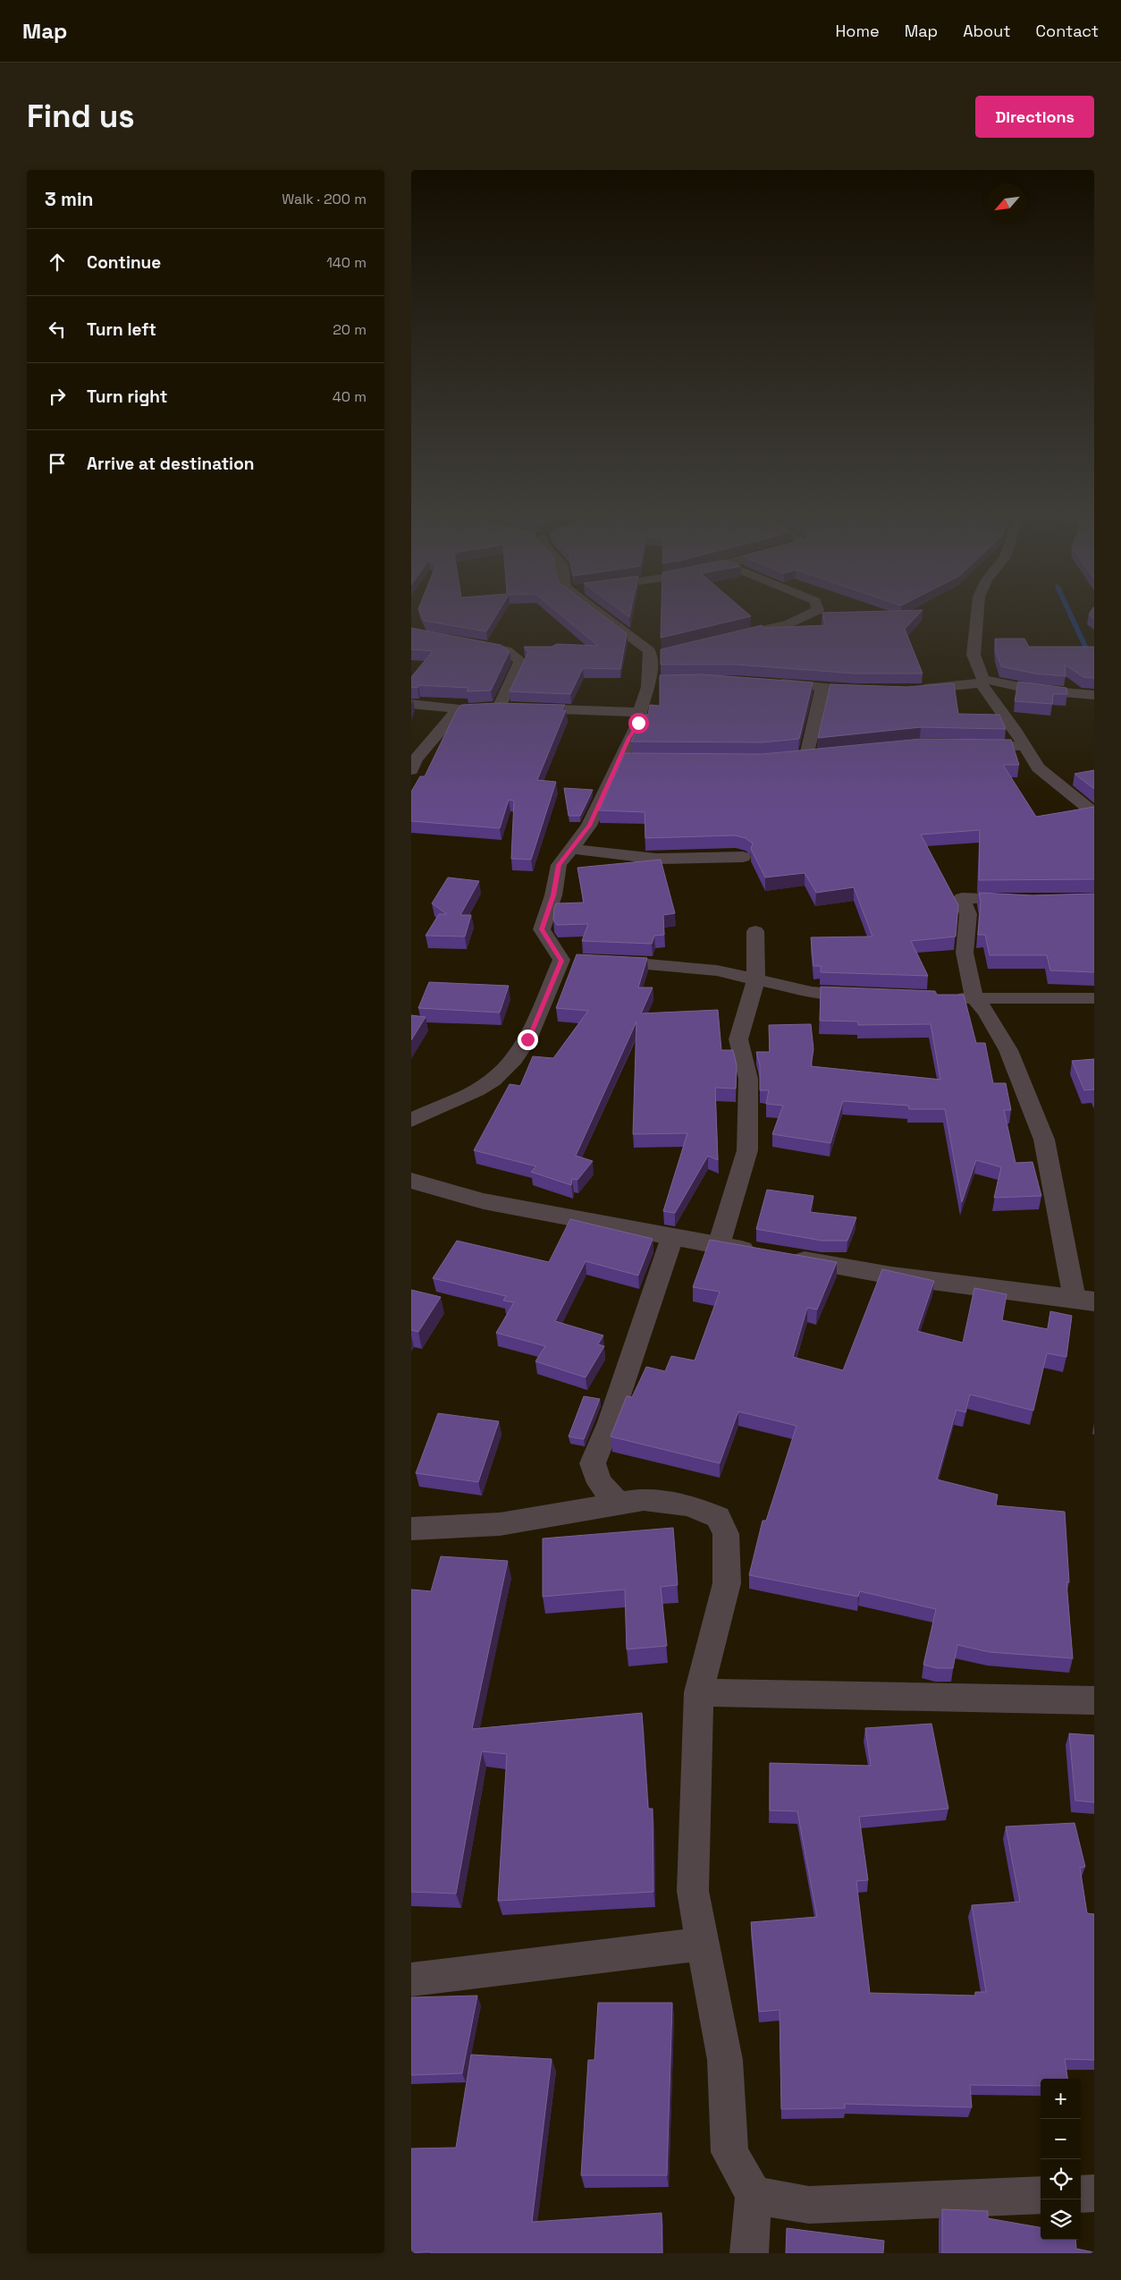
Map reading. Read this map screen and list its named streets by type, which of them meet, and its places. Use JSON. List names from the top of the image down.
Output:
{
  "north": "bottom left",
  "page": {
    "header": "Map",
    "nav": [
      "Home",
      "Map",
      "About",
      "Contact"
    ],
    "buttons": "Directions",
    "title": "Find us",
    "heading": ["3 min", "Walk · 200 m"],
    "list": [
      ["Continue", "140 m"],
      ["Turn left", "20 m"],
      ["Turn right", "40 m"],
      "Arrive at destination"
    ],
    "map_buttons": ["+", "−"]
  }
}
